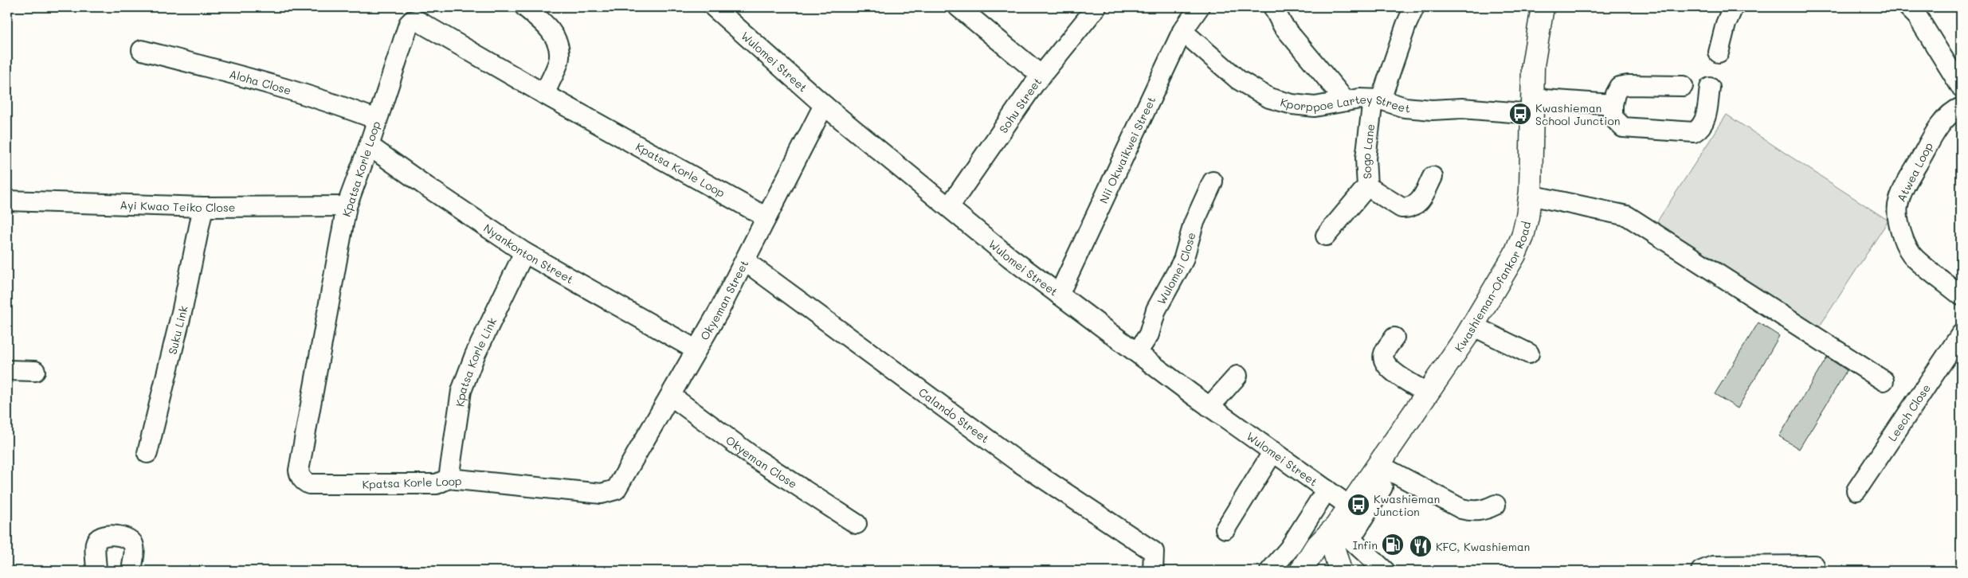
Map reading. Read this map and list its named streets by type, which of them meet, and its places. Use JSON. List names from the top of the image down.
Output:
{
  "streets": {
    "main road": ["Kwashieman-Ofankor Road"],
    "street": [
      "Wulomei Street",
      "Aloha Close",
      "Kporppoe Lartey Street",
      "Sohu Street",
      "Nii Okwaikwei Street",
      "Sogo Lane",
      "Kpatsa Korle Loop",
      "Atwea Loop",
      "Ayi Kwao Teiko Close",
      "Nyankonton Street",
      "Wulomei Close",
      "Okyeman Street",
      "Suku Link",
      "Kpatsa Korle Link",
      "Leech Close",
      "Calando Street",
      "Okyeman Close"
    ]
  },
  "crossings": [
    ["Wulomei Street", "Sohu Street"],
    ["Wulomei Street", "Nii Okwaikwei Street"],
    ["Wulomei Street", "Wulomei Close"],
    ["Wulomei Street", "Kwashieman-Ofankor Road"],
    ["Wulomei Street", "Okyeman Street"],
    ["Aloha Close", "Kpatsa Korle Loop"],
    ["Kporppoe Lartey Street", "Nii Okwaikwei Street"],
    ["Kporppoe Lartey Street", "Sogo Lane"],
    ["Kporppoe Lartey Street", "Kwashieman-Ofankor Road"],
    ["Kpatsa Korle Loop", "Ayi Kwao Teiko Close"],
    ["Kpatsa Korle Loop", "Nyankonton Street"],
    ["Kpatsa Korle Loop", "Okyeman Street"],
    ["Kpatsa Korle Loop", "Kpatsa Korle Link"],
    ["Ayi Kwao Teiko Close", "Suku Link"],
    ["Nyankonton Street", "Okyeman Street"],
    ["Nyankonton Street", "Kpatsa Korle Link"],
    ["Okyeman Street", "Calando Street"],
    ["Okyeman Street", "Okyeman Close"]
  ],
  "places": {
    "bus stop": ["Kwashieman School Junction", "Kwashieman Junction"],
    "fuel station": ["Infin"],
    "restaurant": ["KFC, Kwashieman"]
  }
}
